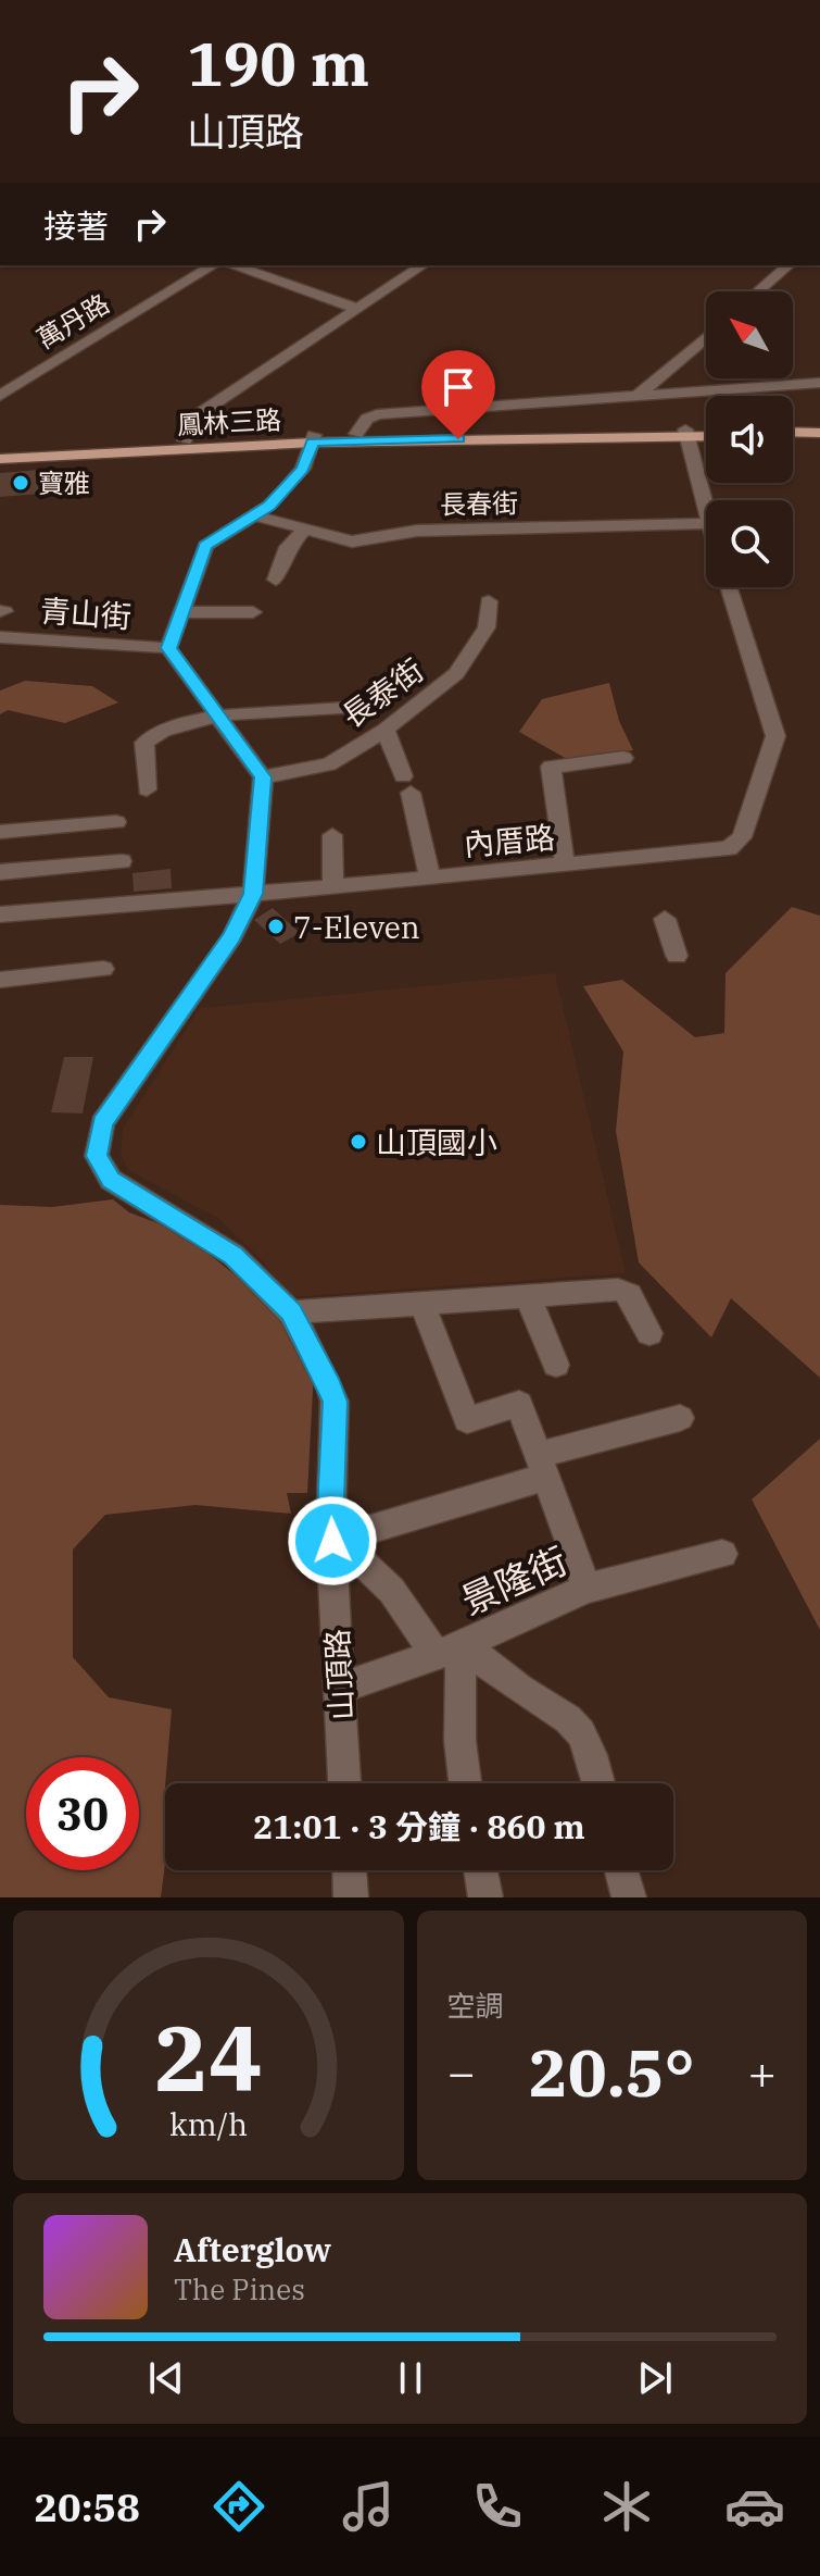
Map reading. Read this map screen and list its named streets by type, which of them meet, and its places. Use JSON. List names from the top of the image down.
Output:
{
  "streets": {
    "main road": ["鳳林三路"],
    "street": [
      "萬丹路",
      "長春街",
      "青山街",
      "長泰街",
      "內厝路",
      "景隆街",
      "山頂路"
    ]
  },
  "crossings": [
    ["長泰街", "山頂路"],
    ["內厝路", "山頂路"],
    ["景隆街", "山頂路"]
  ],
  "places": ["寶雅", "7-Eleven", "山頂國小"],
  "north": "top left",
  "page": {
    "turn": ["190 m", "山頂路"],
    "then": "接著",
    "limit": "30",
    "trip": "21:01 · 3 分鐘 · 860 m",
    "tile": "空調",
    "heat": ["−", "20.5°", "+"],
    "song": ["Afterglow", "The Pines"],
    "tabs": "20:58",
    "gauge": ["24", "km/h"]
  }
}
